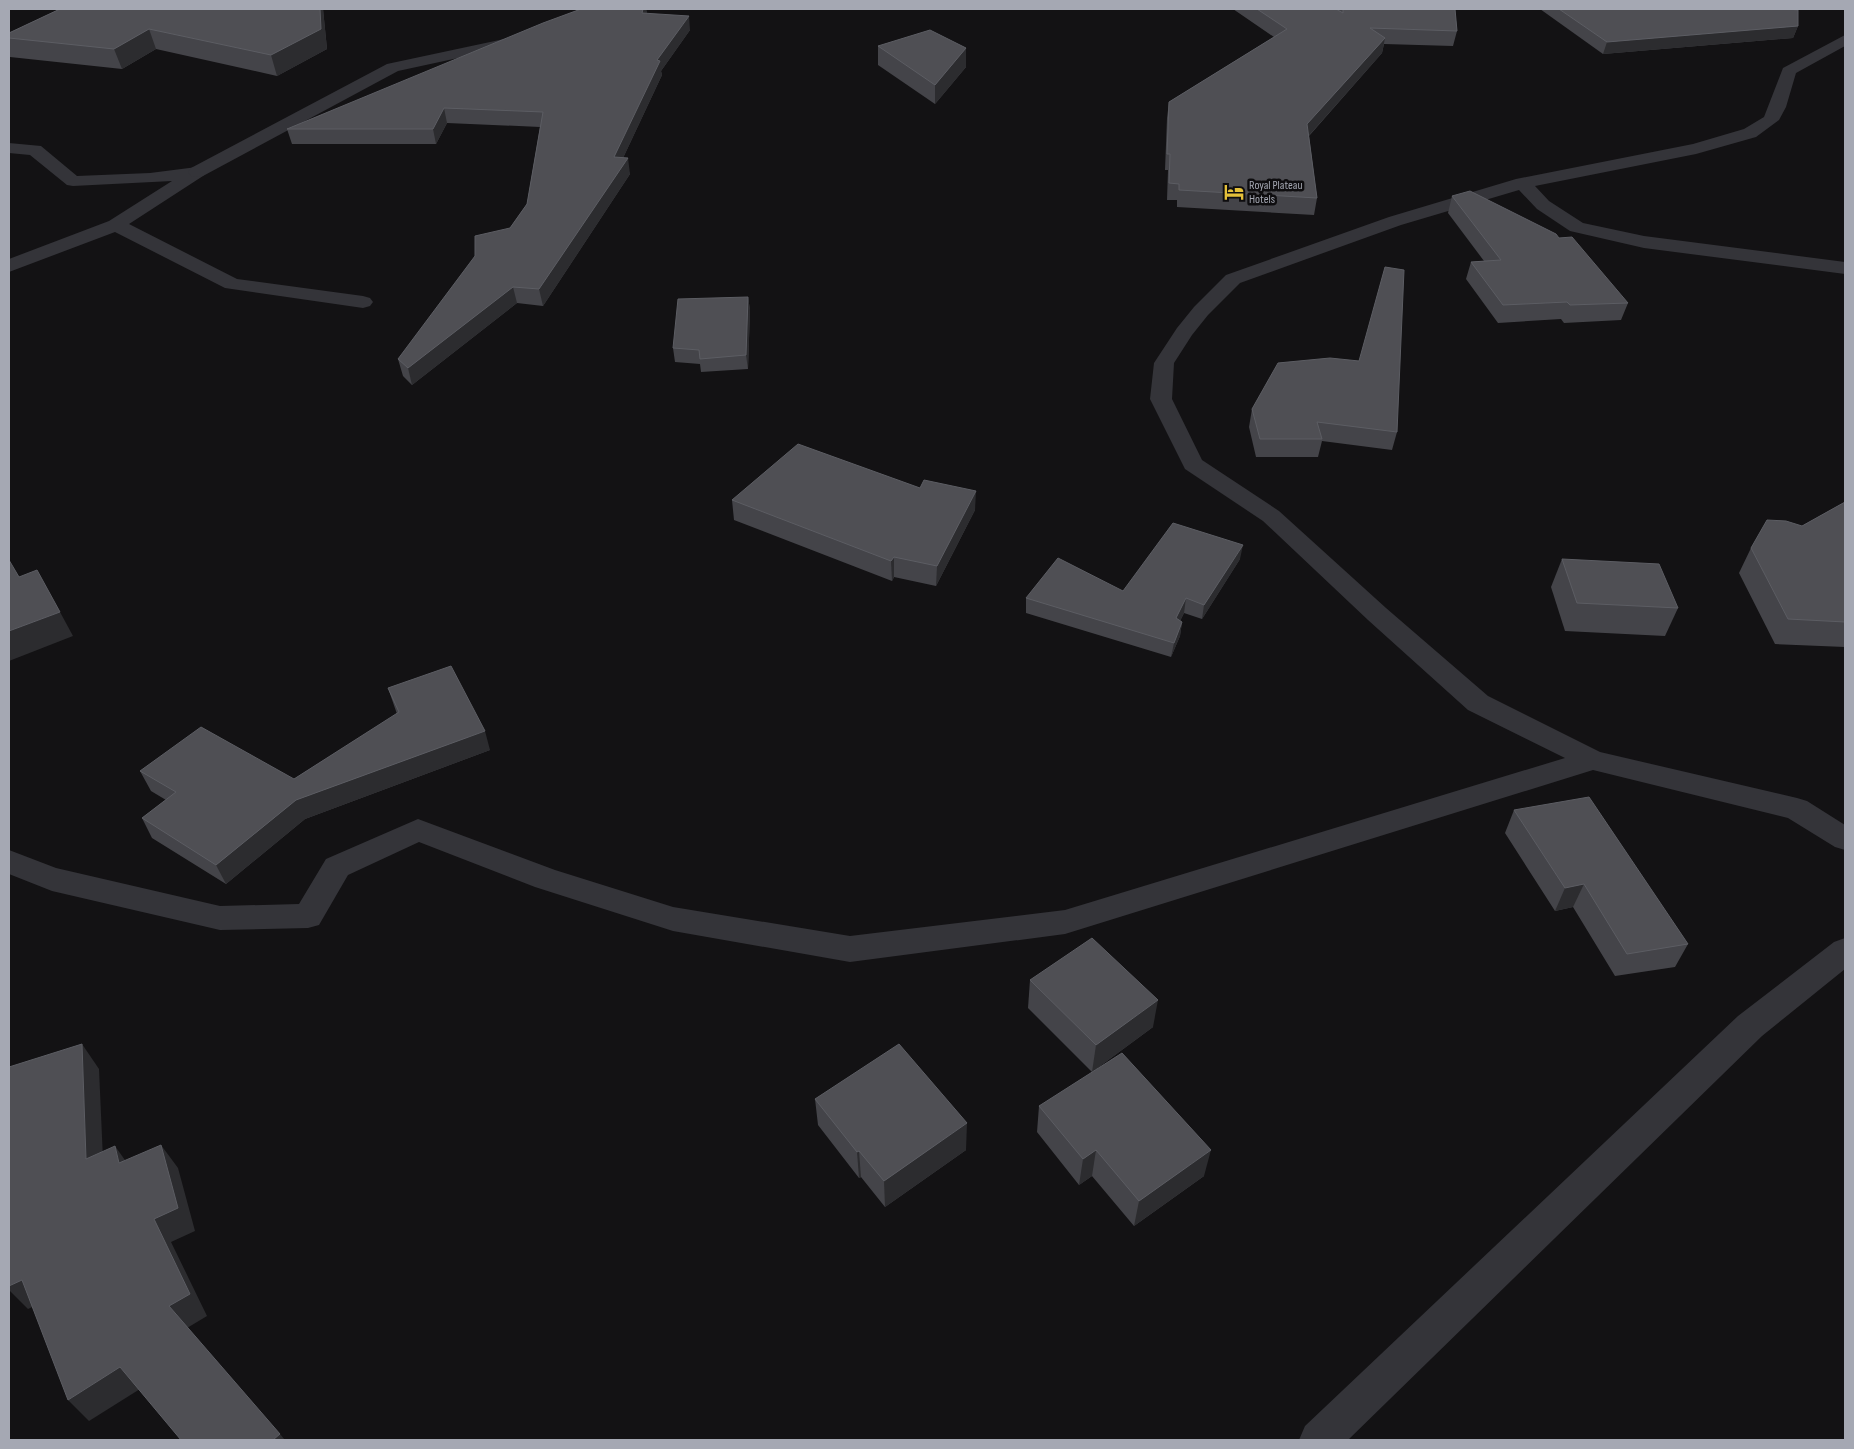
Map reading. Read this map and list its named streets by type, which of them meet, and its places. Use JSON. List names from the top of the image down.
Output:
{
  "places": {
    "hotel": ["Royal Plateau Hotels"]
  }
}
